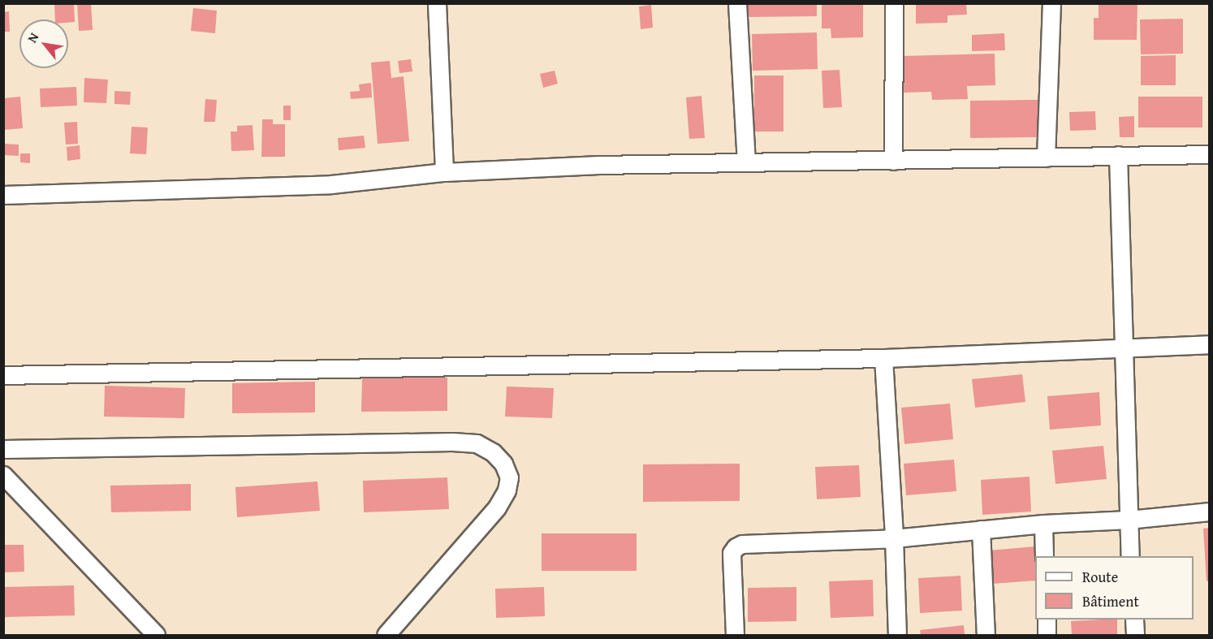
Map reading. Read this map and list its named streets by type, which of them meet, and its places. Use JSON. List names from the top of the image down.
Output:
{
  "legend": ["Route", "Bâtiment"],
  "north": "top left"
}
